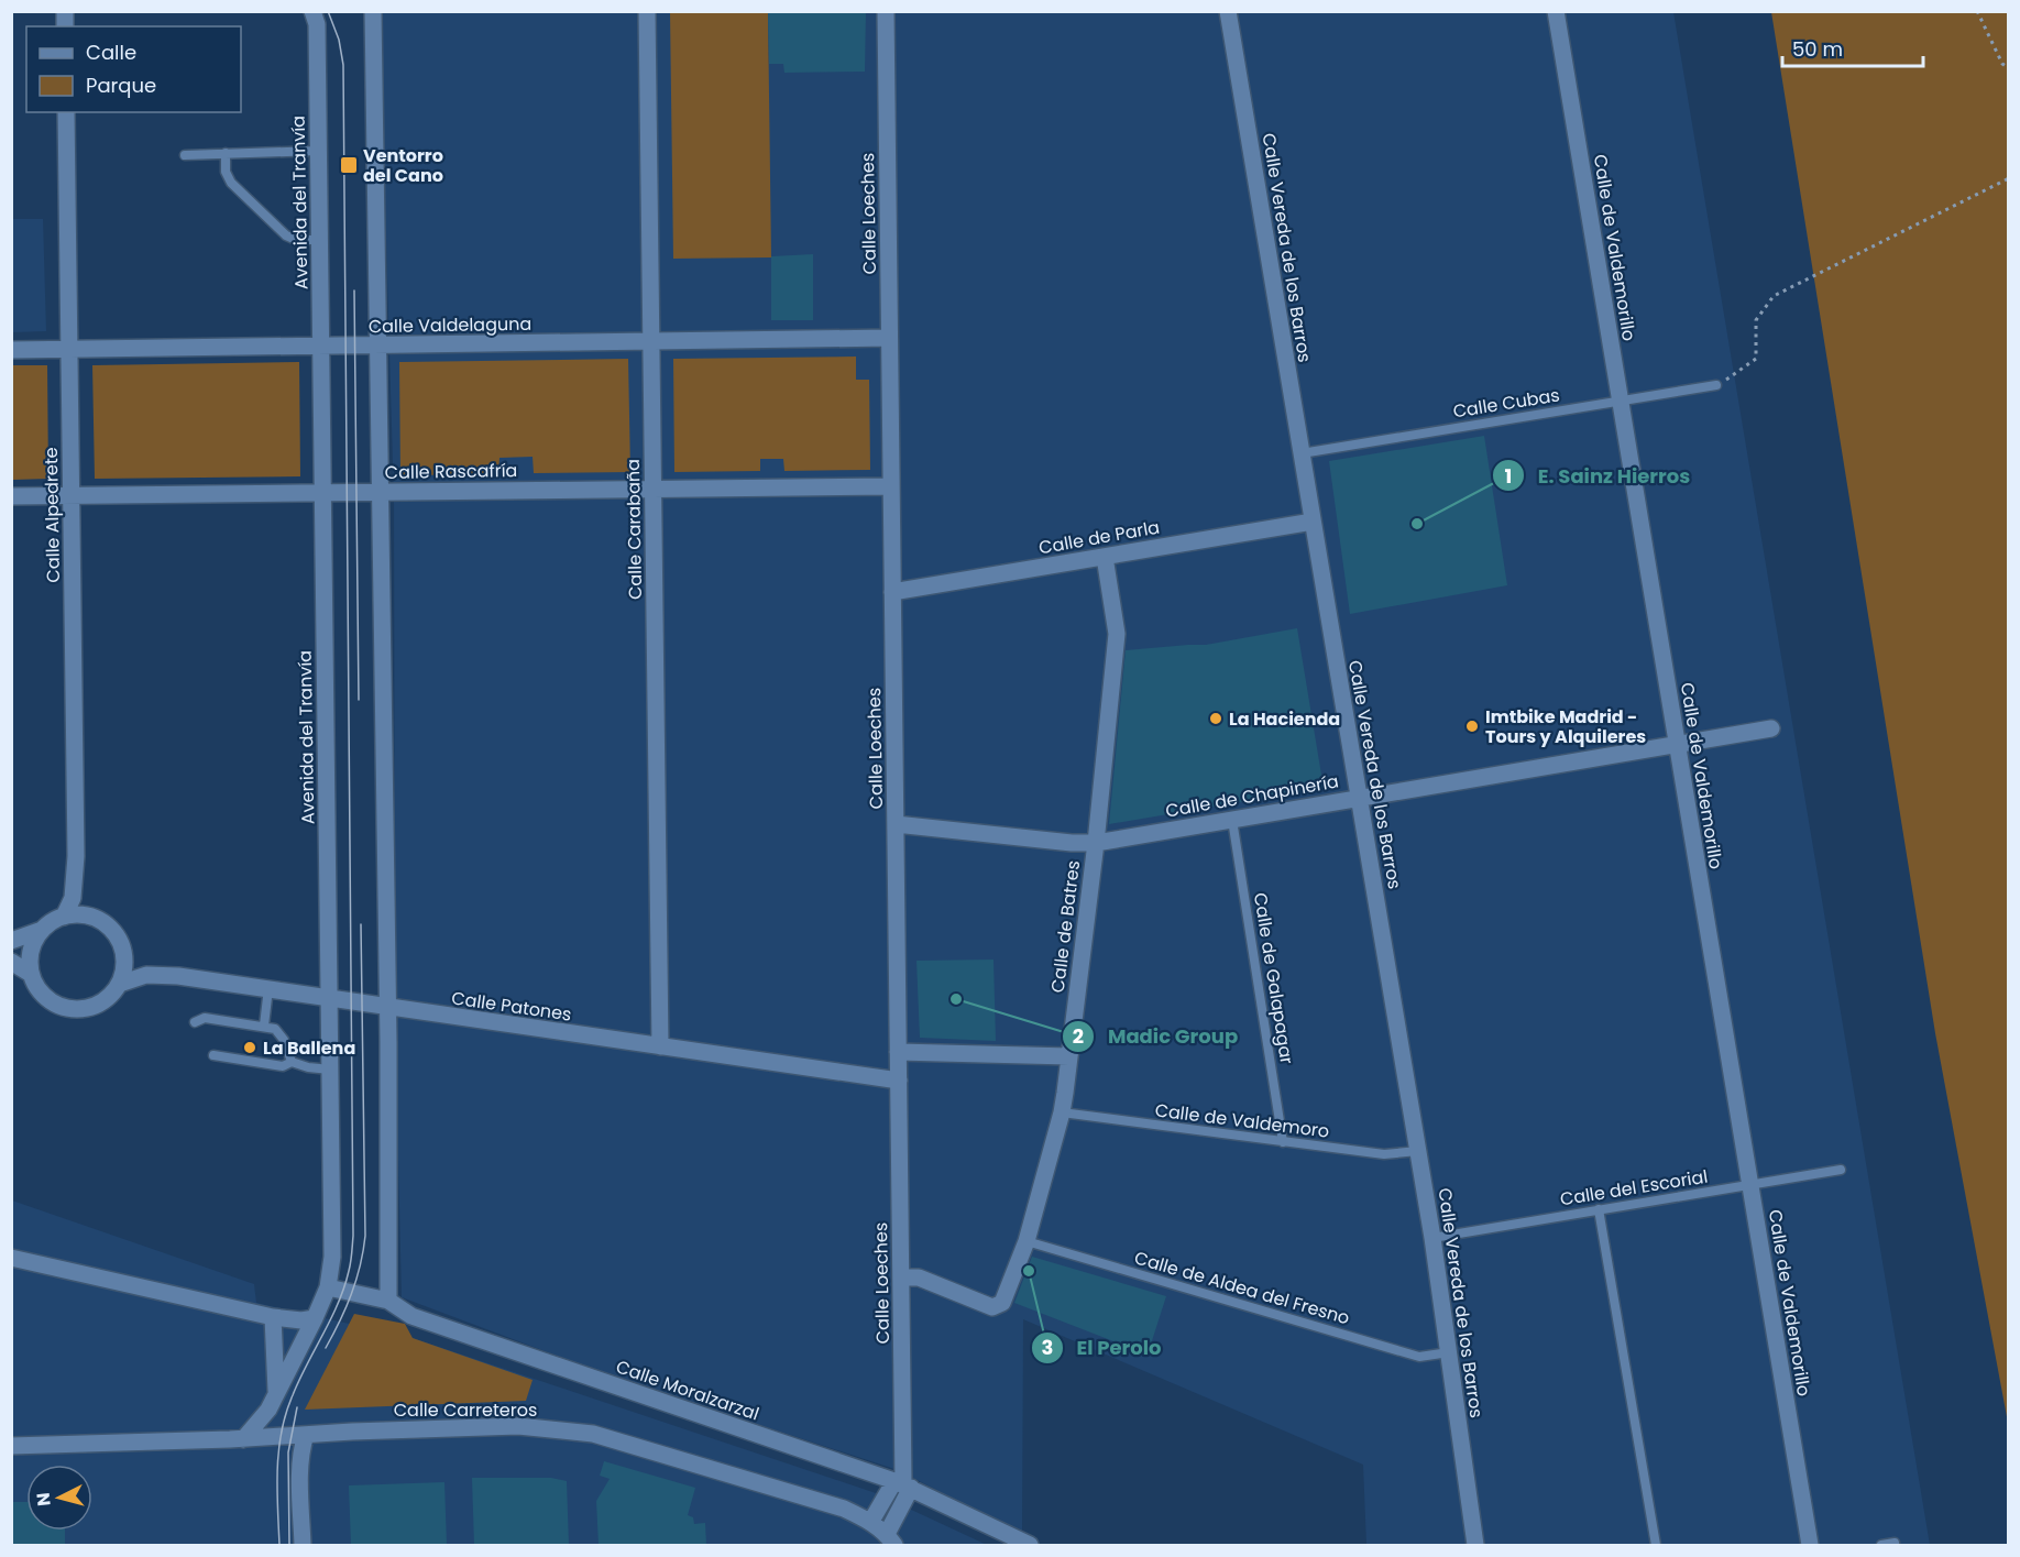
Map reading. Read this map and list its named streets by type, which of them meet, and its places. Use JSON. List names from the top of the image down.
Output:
{
  "streets": {
    "street": [
      "Avenida del Tranvía",
      "Calle Loeches",
      "Calle Vereda de los Barros",
      "Calle de Valdemorillo",
      "Calle Valdelaguna",
      "Calle Rascafría",
      "Calle Alpedrete",
      "Calle Carabaña",
      "Calle de Parla",
      "Calle de Chapinería",
      "Calle de Batres",
      "Calle Patones",
      "Calle Moralzarzal",
      "Calle Carreteros"
    ],
    "lane": [
      "Calle Cubas",
      "Calle de Galapagar",
      "Calle de Valdemoro",
      "Calle del Escorial",
      "Calle de Aldea del Fresno"
    ]
  },
  "crossings": [
    ["Avenida del Tranvía", "Calle Valdelaguna"],
    ["Avenida del Tranvía", "Calle Rascafría"],
    ["Avenida del Tranvía", "Calle Patones"],
    ["Avenida del Tranvía", "Calle Moralzarzal"],
    ["Avenida del Tranvía", "Calle Carreteros"],
    ["Calle Loeches", "Calle Valdelaguna"],
    ["Calle Loeches", "Calle Rascafría"],
    ["Calle Loeches", "Calle de Parla"],
    ["Calle Loeches", "Calle de Chapinería"],
    ["Calle Loeches", "Calle de Batres"],
    ["Calle Loeches", "Calle Patones"],
    ["Calle Loeches", "Calle Moralzarzal"],
    ["Calle Loeches", "Calle Carreteros"],
    ["Calle Vereda de los Barros", "Calle Cubas"],
    ["Calle Vereda de los Barros", "Calle de Parla"],
    ["Calle Vereda de los Barros", "Calle de Chapinería"],
    ["Calle Vereda de los Barros", "Calle de Valdemoro"],
    ["Calle Vereda de los Barros", "Calle del Escorial"],
    ["Calle Vereda de los Barros", "Calle de Aldea del Fresno"],
    ["Calle de Valdemorillo", "Calle Cubas"],
    ["Calle de Valdemorillo", "Calle de Chapinería"],
    ["Calle de Valdemorillo", "Calle del Escorial"],
    ["Calle Valdelaguna", "Calle Alpedrete"],
    ["Calle Valdelaguna", "Calle Carabaña"],
    ["Calle Rascafría", "Calle Alpedrete"],
    ["Calle Rascafría", "Calle Carabaña"],
    ["Calle Alpedrete", "Calle Patones"],
    ["Calle Carabaña", "Calle Patones"],
    ["Calle de Parla", "Calle de Batres"],
    ["Calle de Chapinería", "Calle de Batres"],
    ["Calle de Chapinería", "Calle de Galapagar"],
    ["Calle de Batres", "Calle de Valdemoro"],
    ["Calle de Batres", "Calle de Aldea del Fresno"],
    ["Calle de Galapagar", "Calle de Valdemoro"]
  ],
  "places": {
    "transit": ["Ventorro del Cano"],
    "other": [
      "E. Sainz Hierros",
      "La Hacienda",
      "Imtbike Madrid - Tours y Alquileres",
      "Madic Group",
      "La Ballena",
      "El Perolo"
    ]
  },
  "legend": ["Calle", "Parque"],
  "scale_bar": "50 m",
  "north": "left"
}
